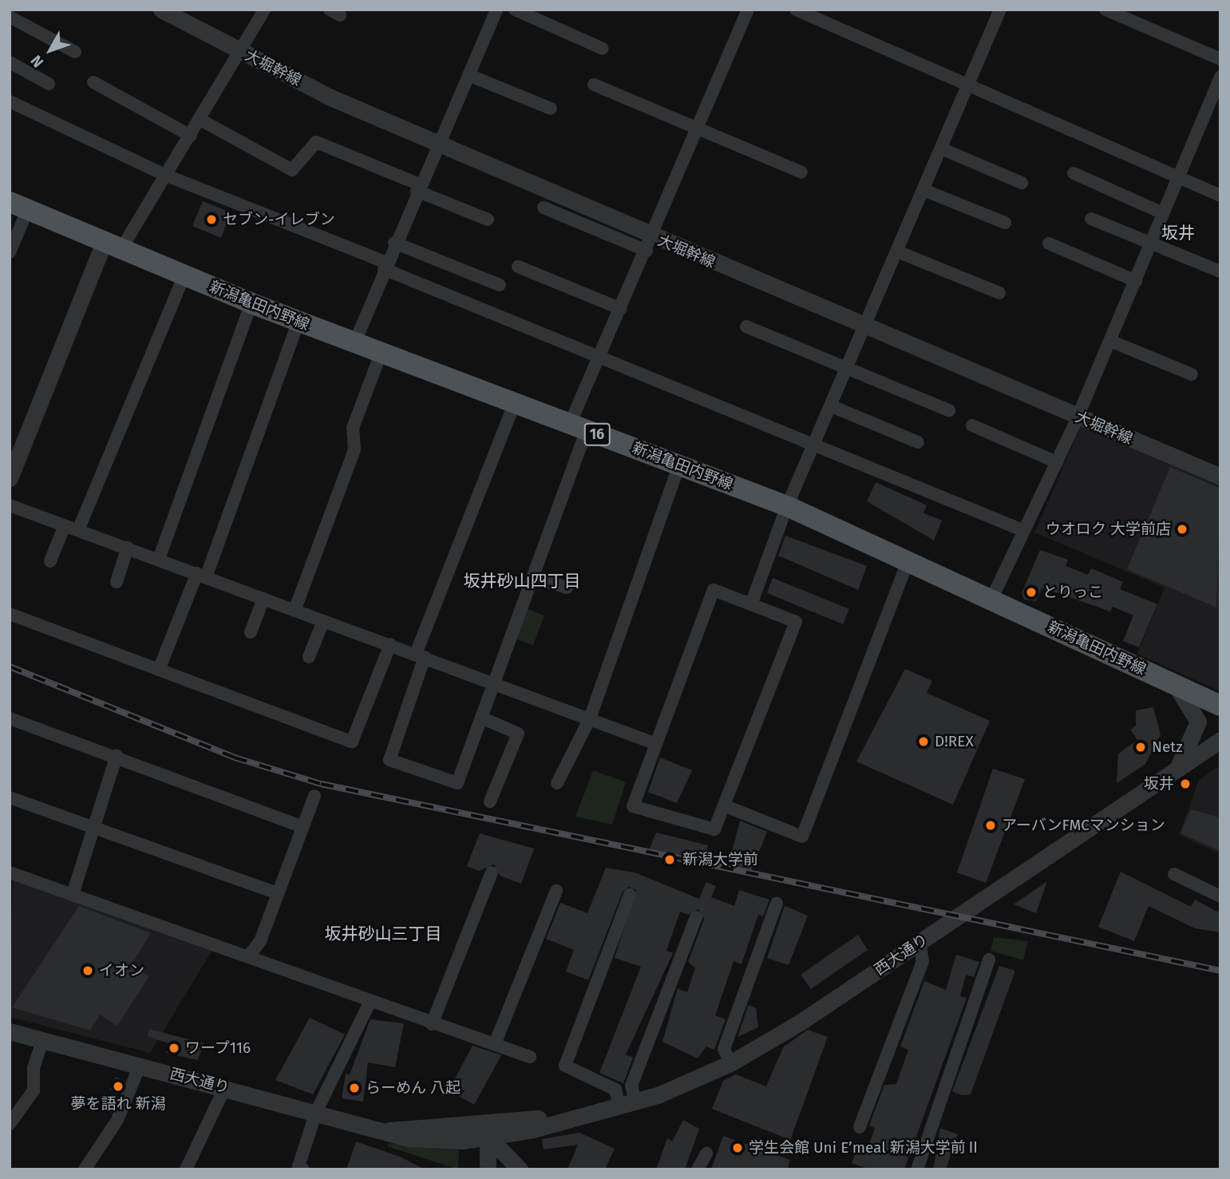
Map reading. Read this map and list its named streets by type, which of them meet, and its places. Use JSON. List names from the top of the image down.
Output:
{
  "streets": {
    "main road": ["新潟亀田内野線", "16"],
    "street": ["大堀幹線", "西大通り"]
  },
  "districts": ["坂井", "坂井砂山四丁目", "坂井砂山三丁目"],
  "places": [
    "セブン-イレブン",
    "ウオロク 大学前店",
    "とりっこ",
    "D!REX",
    "Netz",
    "坂井",
    "アーバンFMCマンション",
    "新潟大学前",
    "イオン",
    "ワープ116",
    "夢を語れ 新潟",
    "らーめん 八起",
    "学生会館 Uni E’meal 新潟大学前Ⅱ"
  ],
  "north": "bottom left"
}
